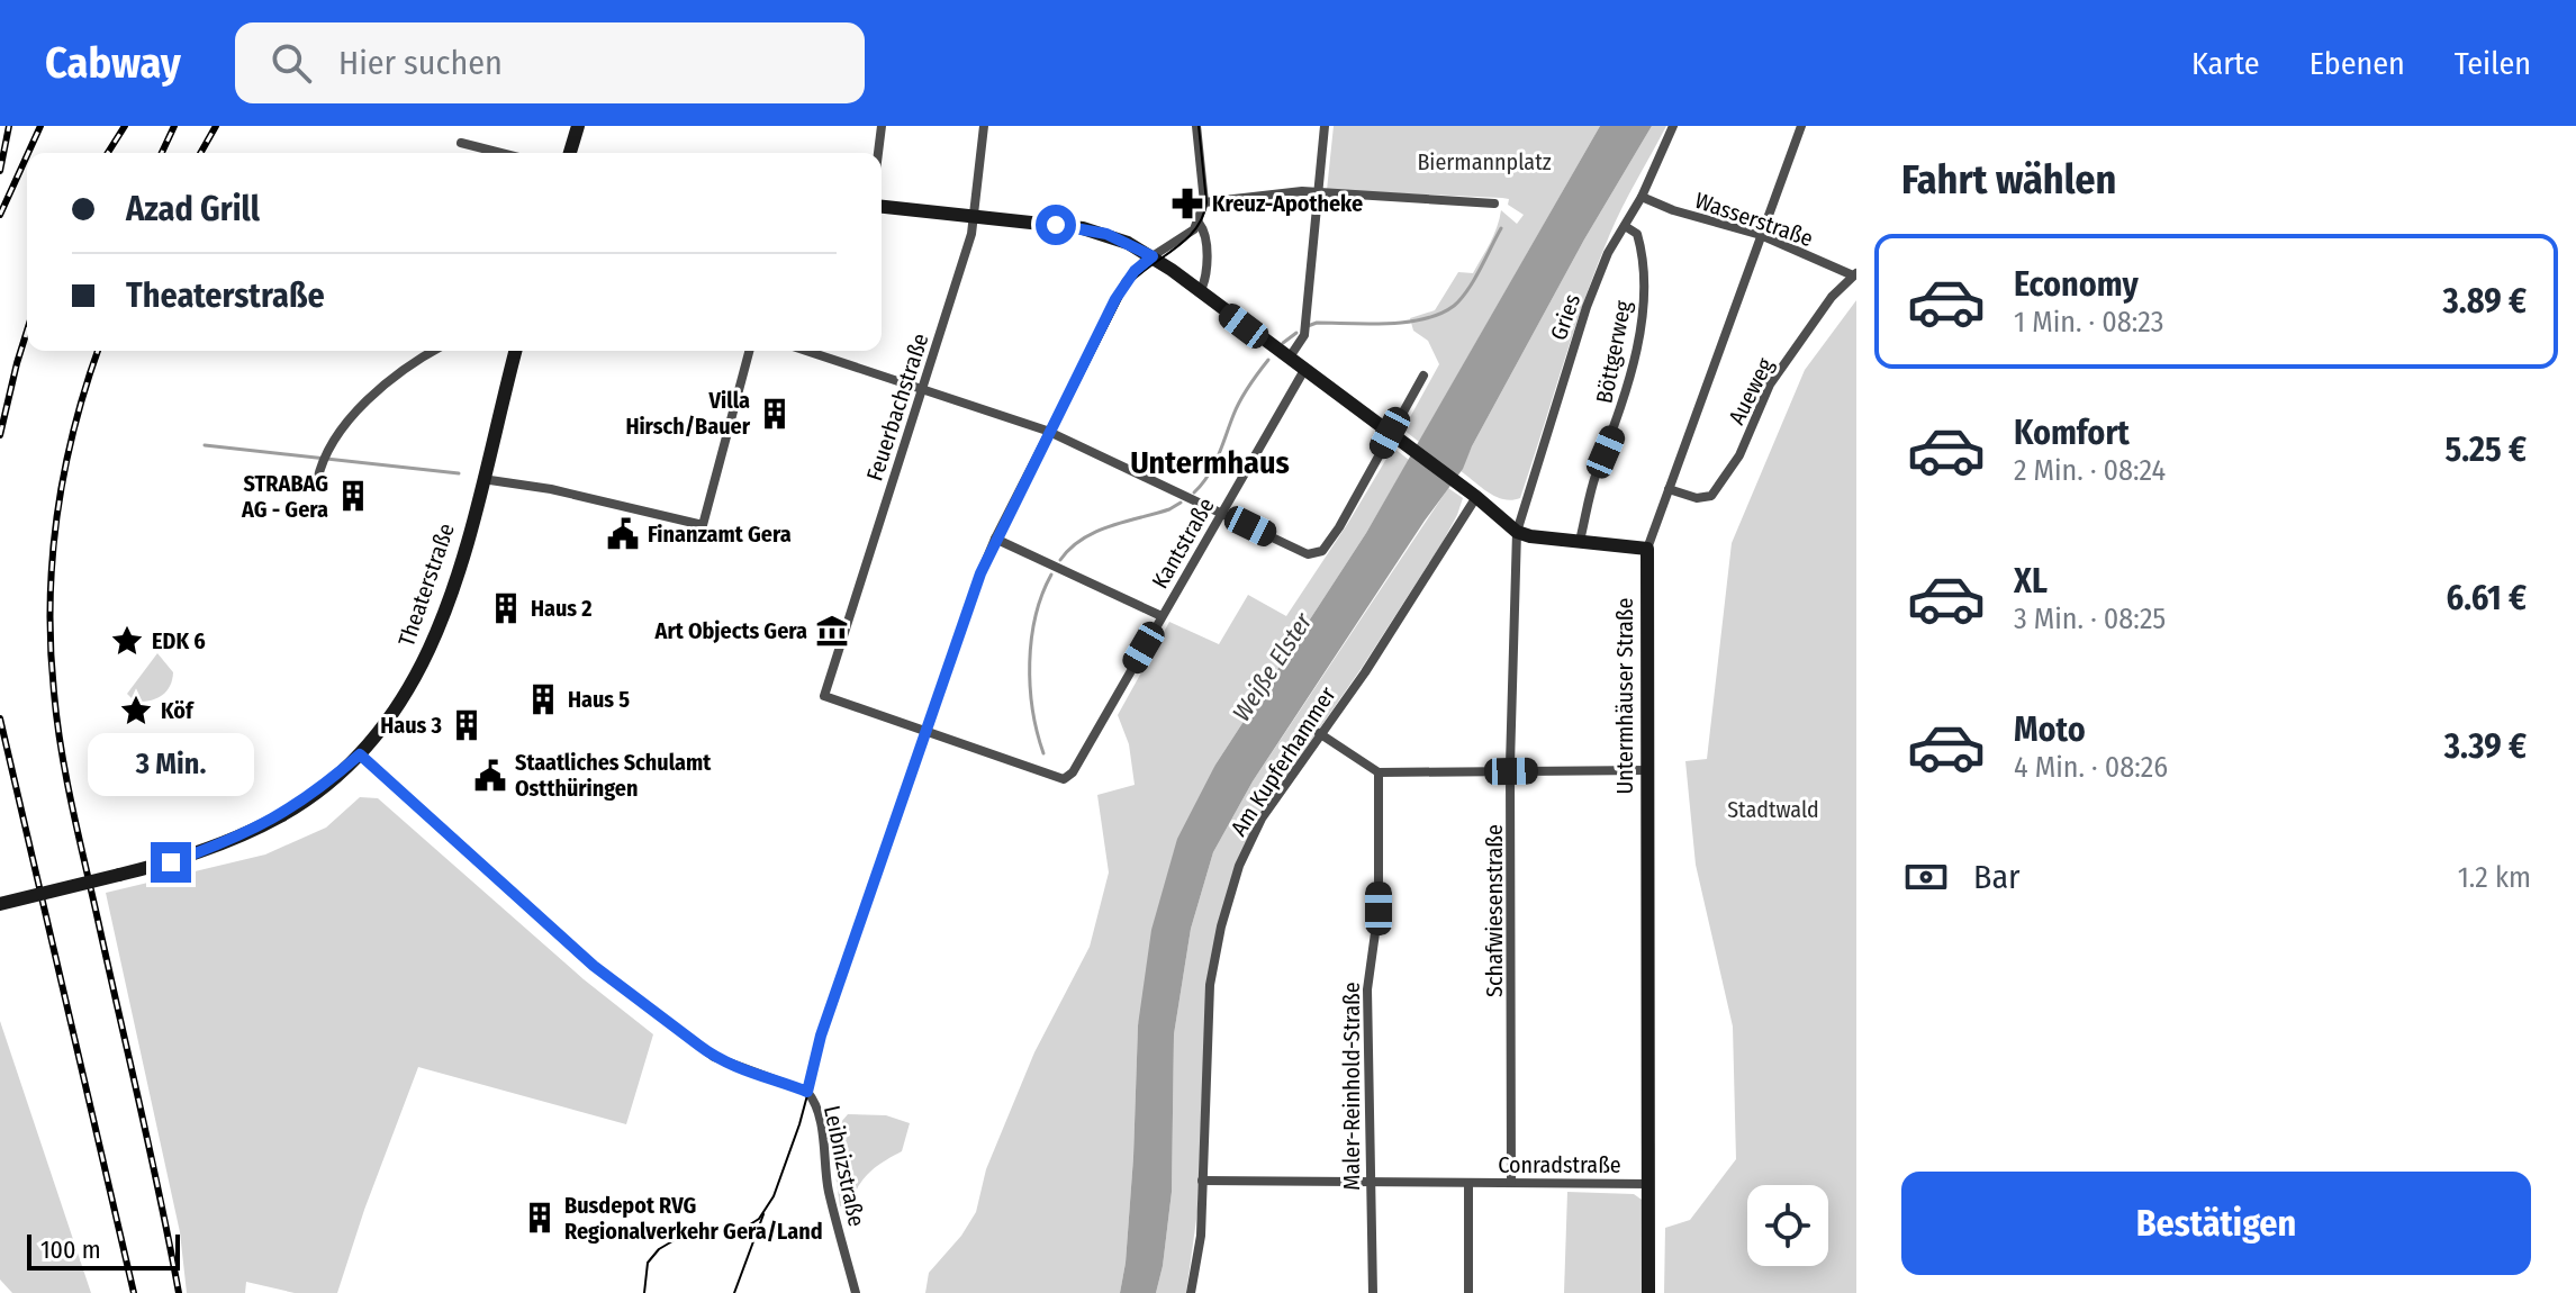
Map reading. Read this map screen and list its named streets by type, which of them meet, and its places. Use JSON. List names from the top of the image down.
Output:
{
  "streets": {
    "main road": ["Theaterstraße", "Untermhäuser Straße"],
    "street": [
      "Wasserstraße",
      "Gries",
      "Böttgerweg",
      "Aueweg",
      "Feuerbachstraße",
      "Kantstraße",
      "Am Kupferhammer",
      "Schafwiesenstraße",
      "Maler-Reinhold-Straße",
      "Conradstraße",
      "Leibnizstraße"
    ]
  },
  "crossings": [
    ["Wasserstraße", "Gries"],
    ["Wasserstraße", "Aueweg"],
    ["Wasserstraße", "Untermhäuser Straße"],
    ["Gries", "Böttgerweg"],
    ["Gries", "Schafwiesenstraße"],
    ["Aueweg", "Untermhäuser Straße"],
    ["Feuerbachstraße", "Kantstraße"],
    ["Feuerbachstraße", "Leibnizstraße"],
    ["Kantstraße", "Leibnizstraße"],
    ["Untermhäuser Straße", "Conradstraße"],
    ["Am Kupferhammer", "Conradstraße"],
    ["Schafwiesenstraße", "Conradstraße"],
    ["Maler-Reinhold-Straße", "Conradstraße"]
  ],
  "districts": ["Untermhaus"],
  "water": ["Weiße Elster"],
  "parks": ["Biermannplatz", "Stadtwald"],
  "places": {
    "pharmacy": ["Kreuz-Apotheke"],
    "building": [
      "Villa Hirsch/Bauer",
      "STRABAG AG - Gera",
      "Haus 2",
      "Haus 5",
      "Haus 3",
      "Busdepot RVG Regionalverkehr Gera/Land"
    ],
    "public building": ["Finanzamt Gera", "Staatliches Schulamt Ostthüringen"],
    "museum": ["Art Objects Gera"],
    "place": ["EDK 6", "Köf"]
  },
  "scale_bar": "100 m",
  "page": {
    "header": "Cabway",
    "search": "Hier suchen",
    "nav": ["Karte", "Ebenen", "Teilen"],
    "heading": "Fahrt wählen",
    "banner": ["Azad Grill", "Theaterstraße"],
    "list": [
      {
        "name": "Economy",
        "note": "1 Min. · 08:23",
        "value": "3.89 €"
      },
      {
        "name": "Komfort",
        "note": "2 Min. · 08:24",
        "value": "5.25 €"
      },
      {
        "name": "XL",
        "note": "3 Min. · 08:25",
        "value": "6.61 €"
      },
      {
        "name": "Moto",
        "note": "4 Min. · 08:26",
        "value": "3.39 €"
      }
    ],
    "bubble": "3 Min.",
    "pay": ["Bar", "1.2 km"],
    "buttons": "Bestätigen",
    "scale": "100 m"
  }
}
